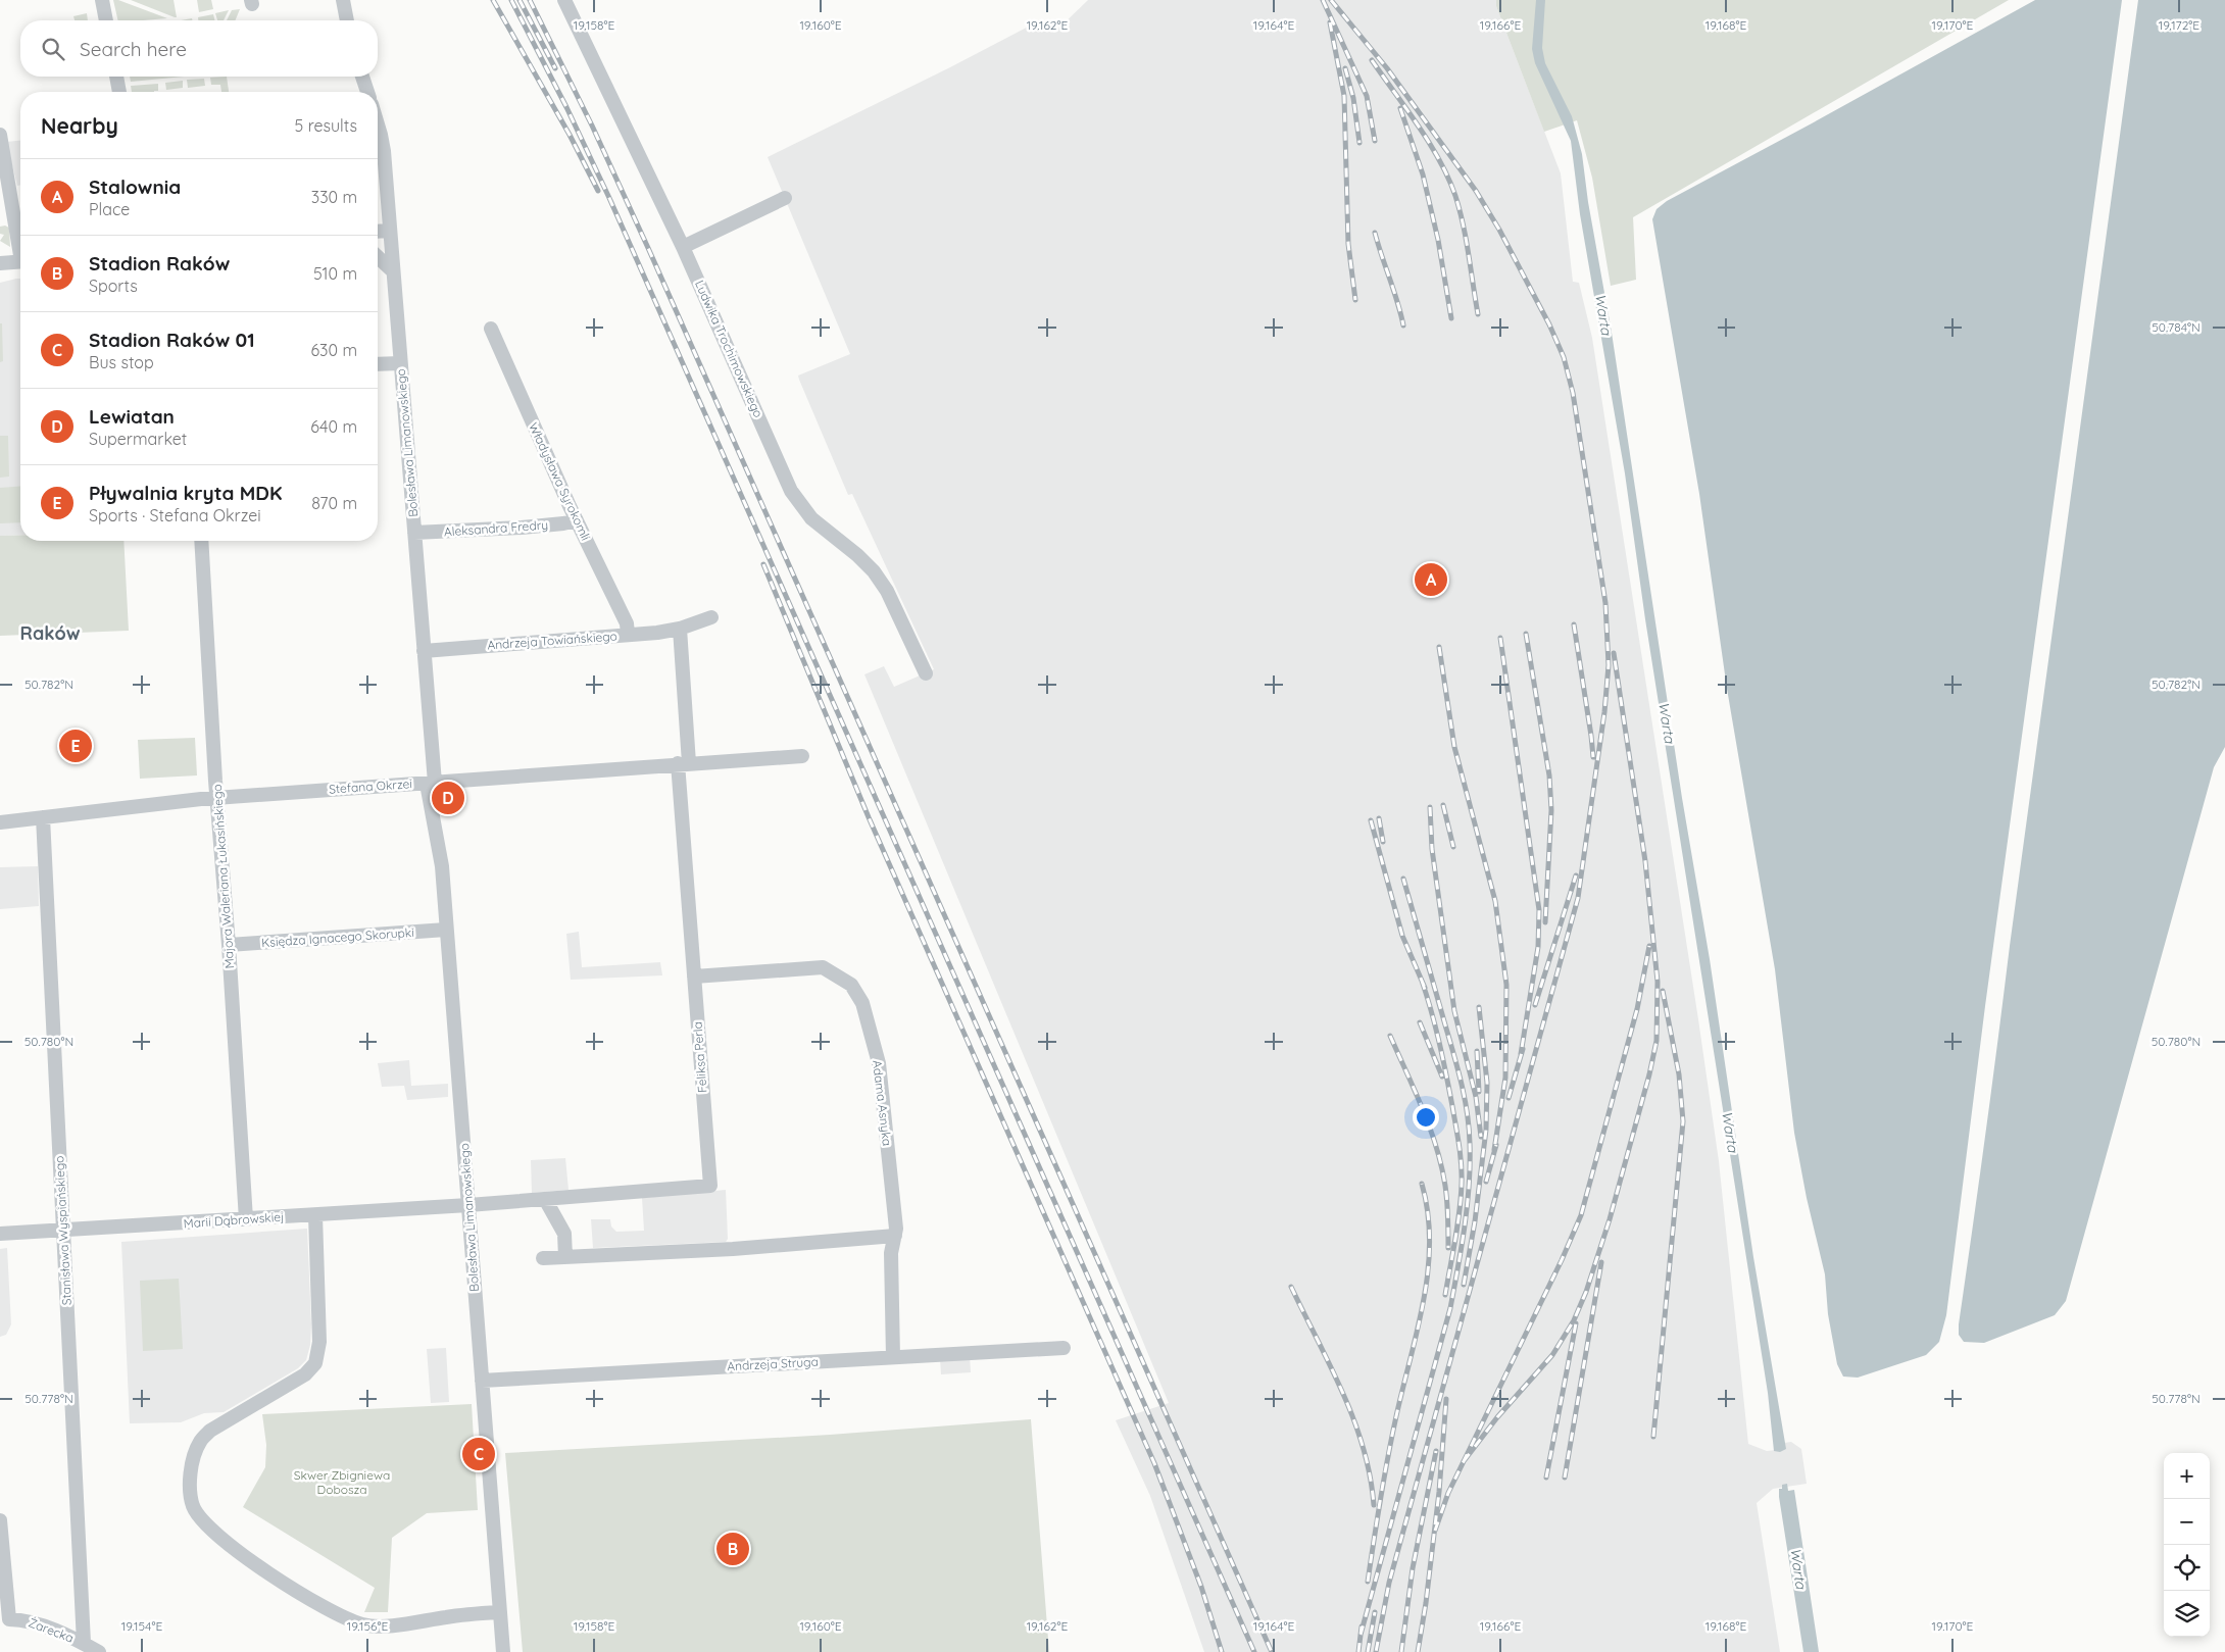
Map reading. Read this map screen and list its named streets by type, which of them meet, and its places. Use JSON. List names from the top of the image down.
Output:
{
  "streets": {
    "street": [
      "Ludwika Trochimowskiego",
      "Bolesława Limanowskiego",
      "Władysława Syrokomli",
      "Aleksandra Fredry",
      "Andrzeja Towiańskiego",
      "Stefana Okrzei",
      "Majora Waleriana Łukasińskiego",
      "Księdza Ignacego Skorupki",
      "Feliksa Perla",
      "Adama Asnyka",
      "Marii Dąbrowskiej",
      "Stanisława Wyspiańskiego",
      "Andrzeja Struga",
      "Żarecka"
    ]
  },
  "crossings": [
    ["Bolesława Limanowskiego", "Aleksandra Fredry"],
    ["Bolesława Limanowskiego", "Andrzeja Towiańskiego"],
    ["Bolesława Limanowskiego", "Stefana Okrzei"],
    ["Bolesława Limanowskiego", "Księdza Ignacego Skorupki"],
    ["Bolesława Limanowskiego", "Feliksa Perla"],
    ["Bolesława Limanowskiego", "Marii Dąbrowskiej"],
    ["Bolesława Limanowskiego", "Andrzeja Struga"],
    ["Władysława Syrokomli", "Aleksandra Fredry"],
    ["Władysława Syrokomli", "Andrzeja Towiańskiego"],
    ["Stefana Okrzei", "Majora Waleriana Łukasińskiego"],
    ["Stefana Okrzei", "Feliksa Perla"],
    ["Stefana Okrzei", "Stanisława Wyspiańskiego"],
    ["Majora Waleriana Łukasińskiego", "Księdza Ignacego Skorupki"],
    ["Majora Waleriana Łukasińskiego", "Marii Dąbrowskiej"],
    ["Feliksa Perla", "Adama Asnyka"],
    ["Feliksa Perla", "Marii Dąbrowskiej"],
    ["Adama Asnyka", "Andrzeja Struga"],
    ["Marii Dąbrowskiej", "Stanisława Wyspiańskiego"],
    ["Stanisława Wyspiańskiego", "Żarecka"]
  ],
  "districts": ["Raków"],
  "water": ["Warta"],
  "parks": ["Skwer Zbigniewa Dobosza"],
  "page": {
    "search": "Search here",
    "heading": ["Nearby", "5 results"],
    "list": [
      {
        "mark": "A",
        "name": "Stalownia",
        "note": "Place",
        "value": "330 m"
      },
      {
        "mark": "B",
        "name": "Stadion Raków",
        "note": "Sports",
        "value": "510 m"
      },
      {
        "mark": "C",
        "name": "Stadion Raków 01",
        "note": "Bus stop",
        "value": "630 m"
      },
      {
        "mark": "D",
        "name": "Lewiatan",
        "note": "Supermarket",
        "value": "640 m"
      },
      {
        "mark": "E",
        "name": "Pływalnia kryta MDK",
        "note": "Sports · Stefana Okrzei",
        "value": "870 m"
      }
    ],
    "pins": [
      "A",
      "E",
      "D",
      "C",
      "B"
    ],
    "map_buttons": ["+", "−"]
  },
  "coordinates": [
    "19.158°E",
    "19.160°E",
    "19.162°E",
    "19.164°E",
    "19.166°E",
    "19.168°E",
    "19.170°E",
    "19.172°E",
    "50.784°N",
    "50.782°N",
    "50.780°N",
    "50.778°N",
    "19.154°E",
    "19.156°E"
  ]
}
